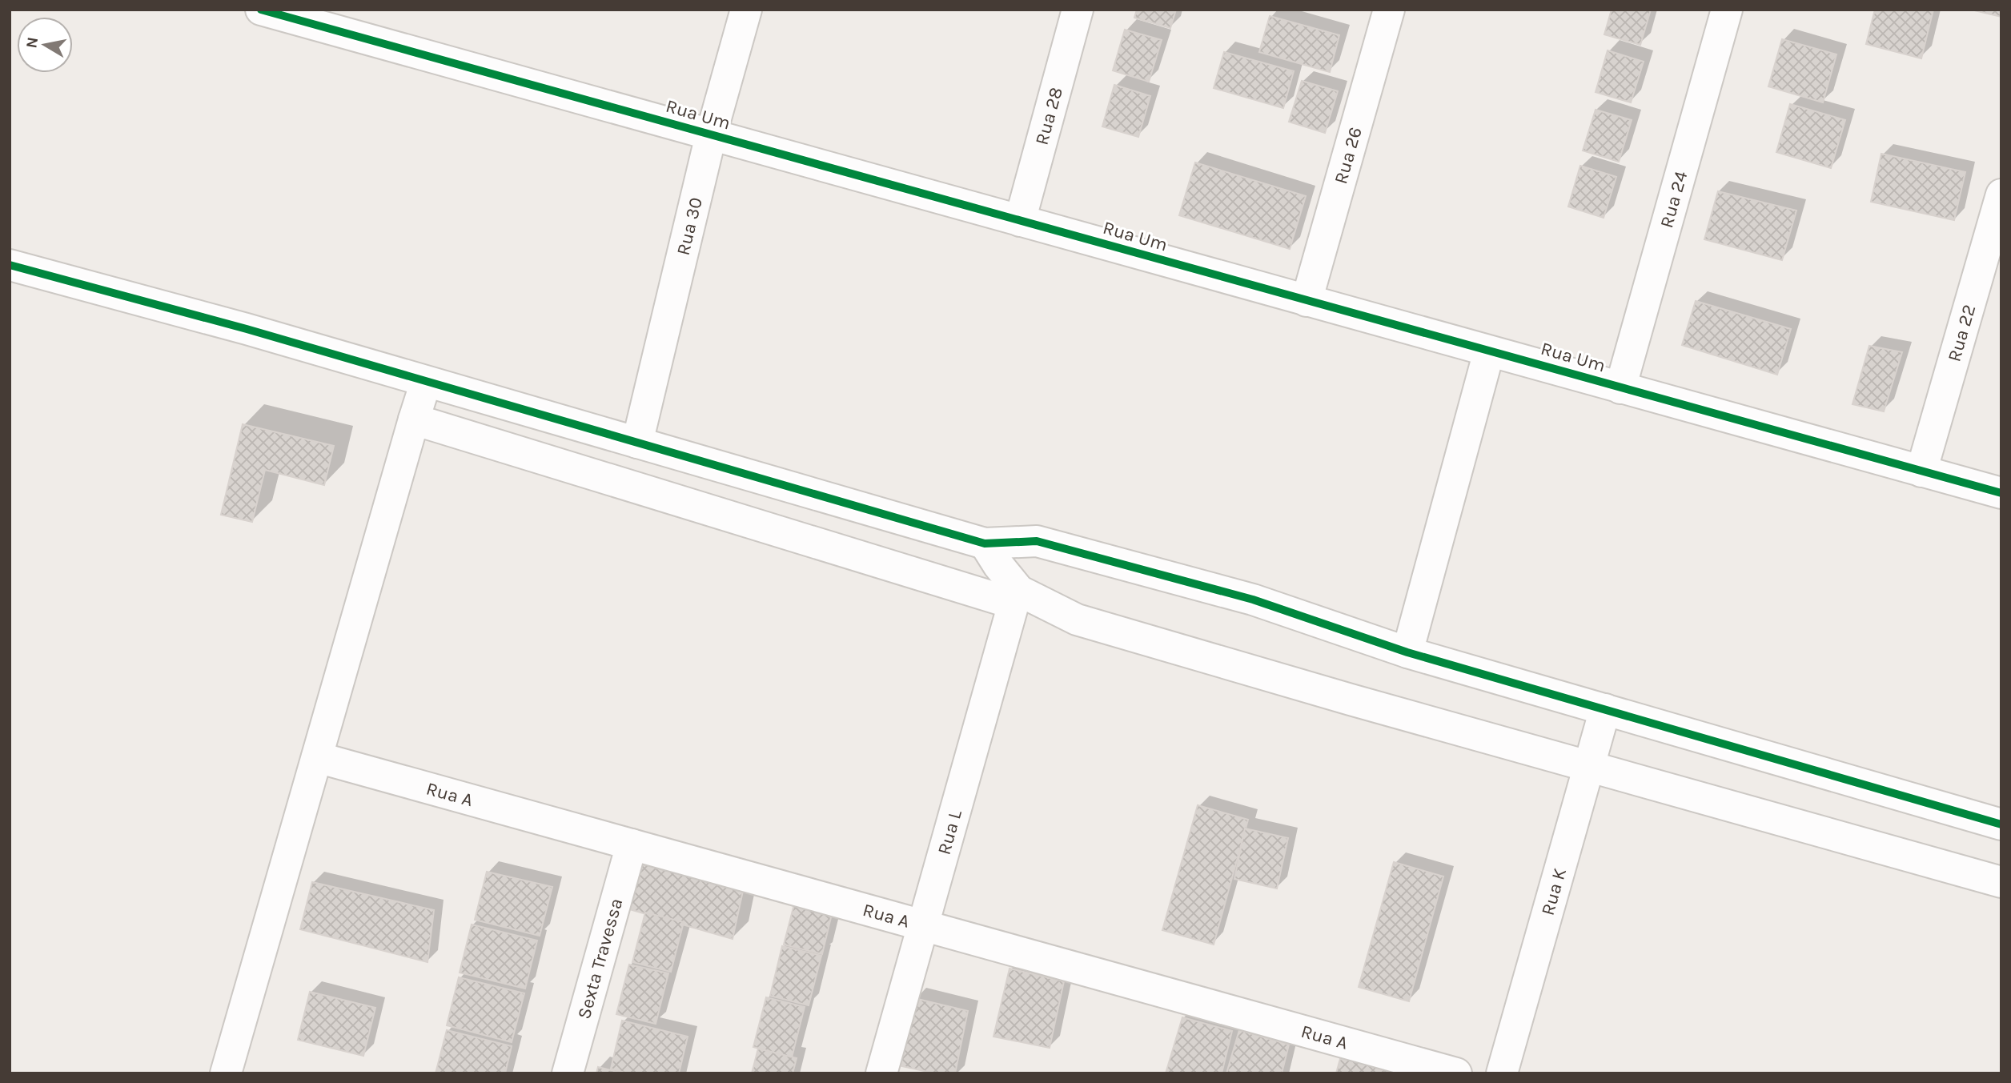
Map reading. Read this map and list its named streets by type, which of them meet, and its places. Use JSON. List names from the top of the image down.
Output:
{
  "streets": {
    "street": [
      "Rua Um",
      "Rua 28",
      "Rua 26",
      "Rua 24",
      "Rua 30",
      "Rua 22",
      "Rua A",
      "Rua L",
      "Rua K",
      "Sexta Travessa"
    ]
  },
  "crossings": [
    ["Rua Um", "Rua 28"],
    ["Rua Um", "Rua 26"],
    ["Rua Um", "Rua 24"],
    ["Rua Um", "Rua 30"],
    ["Rua Um", "Rua 22"],
    ["Rua A", "Rua L"],
    ["Rua A", "Sexta Travessa"]
  ],
  "north": "left"
}
